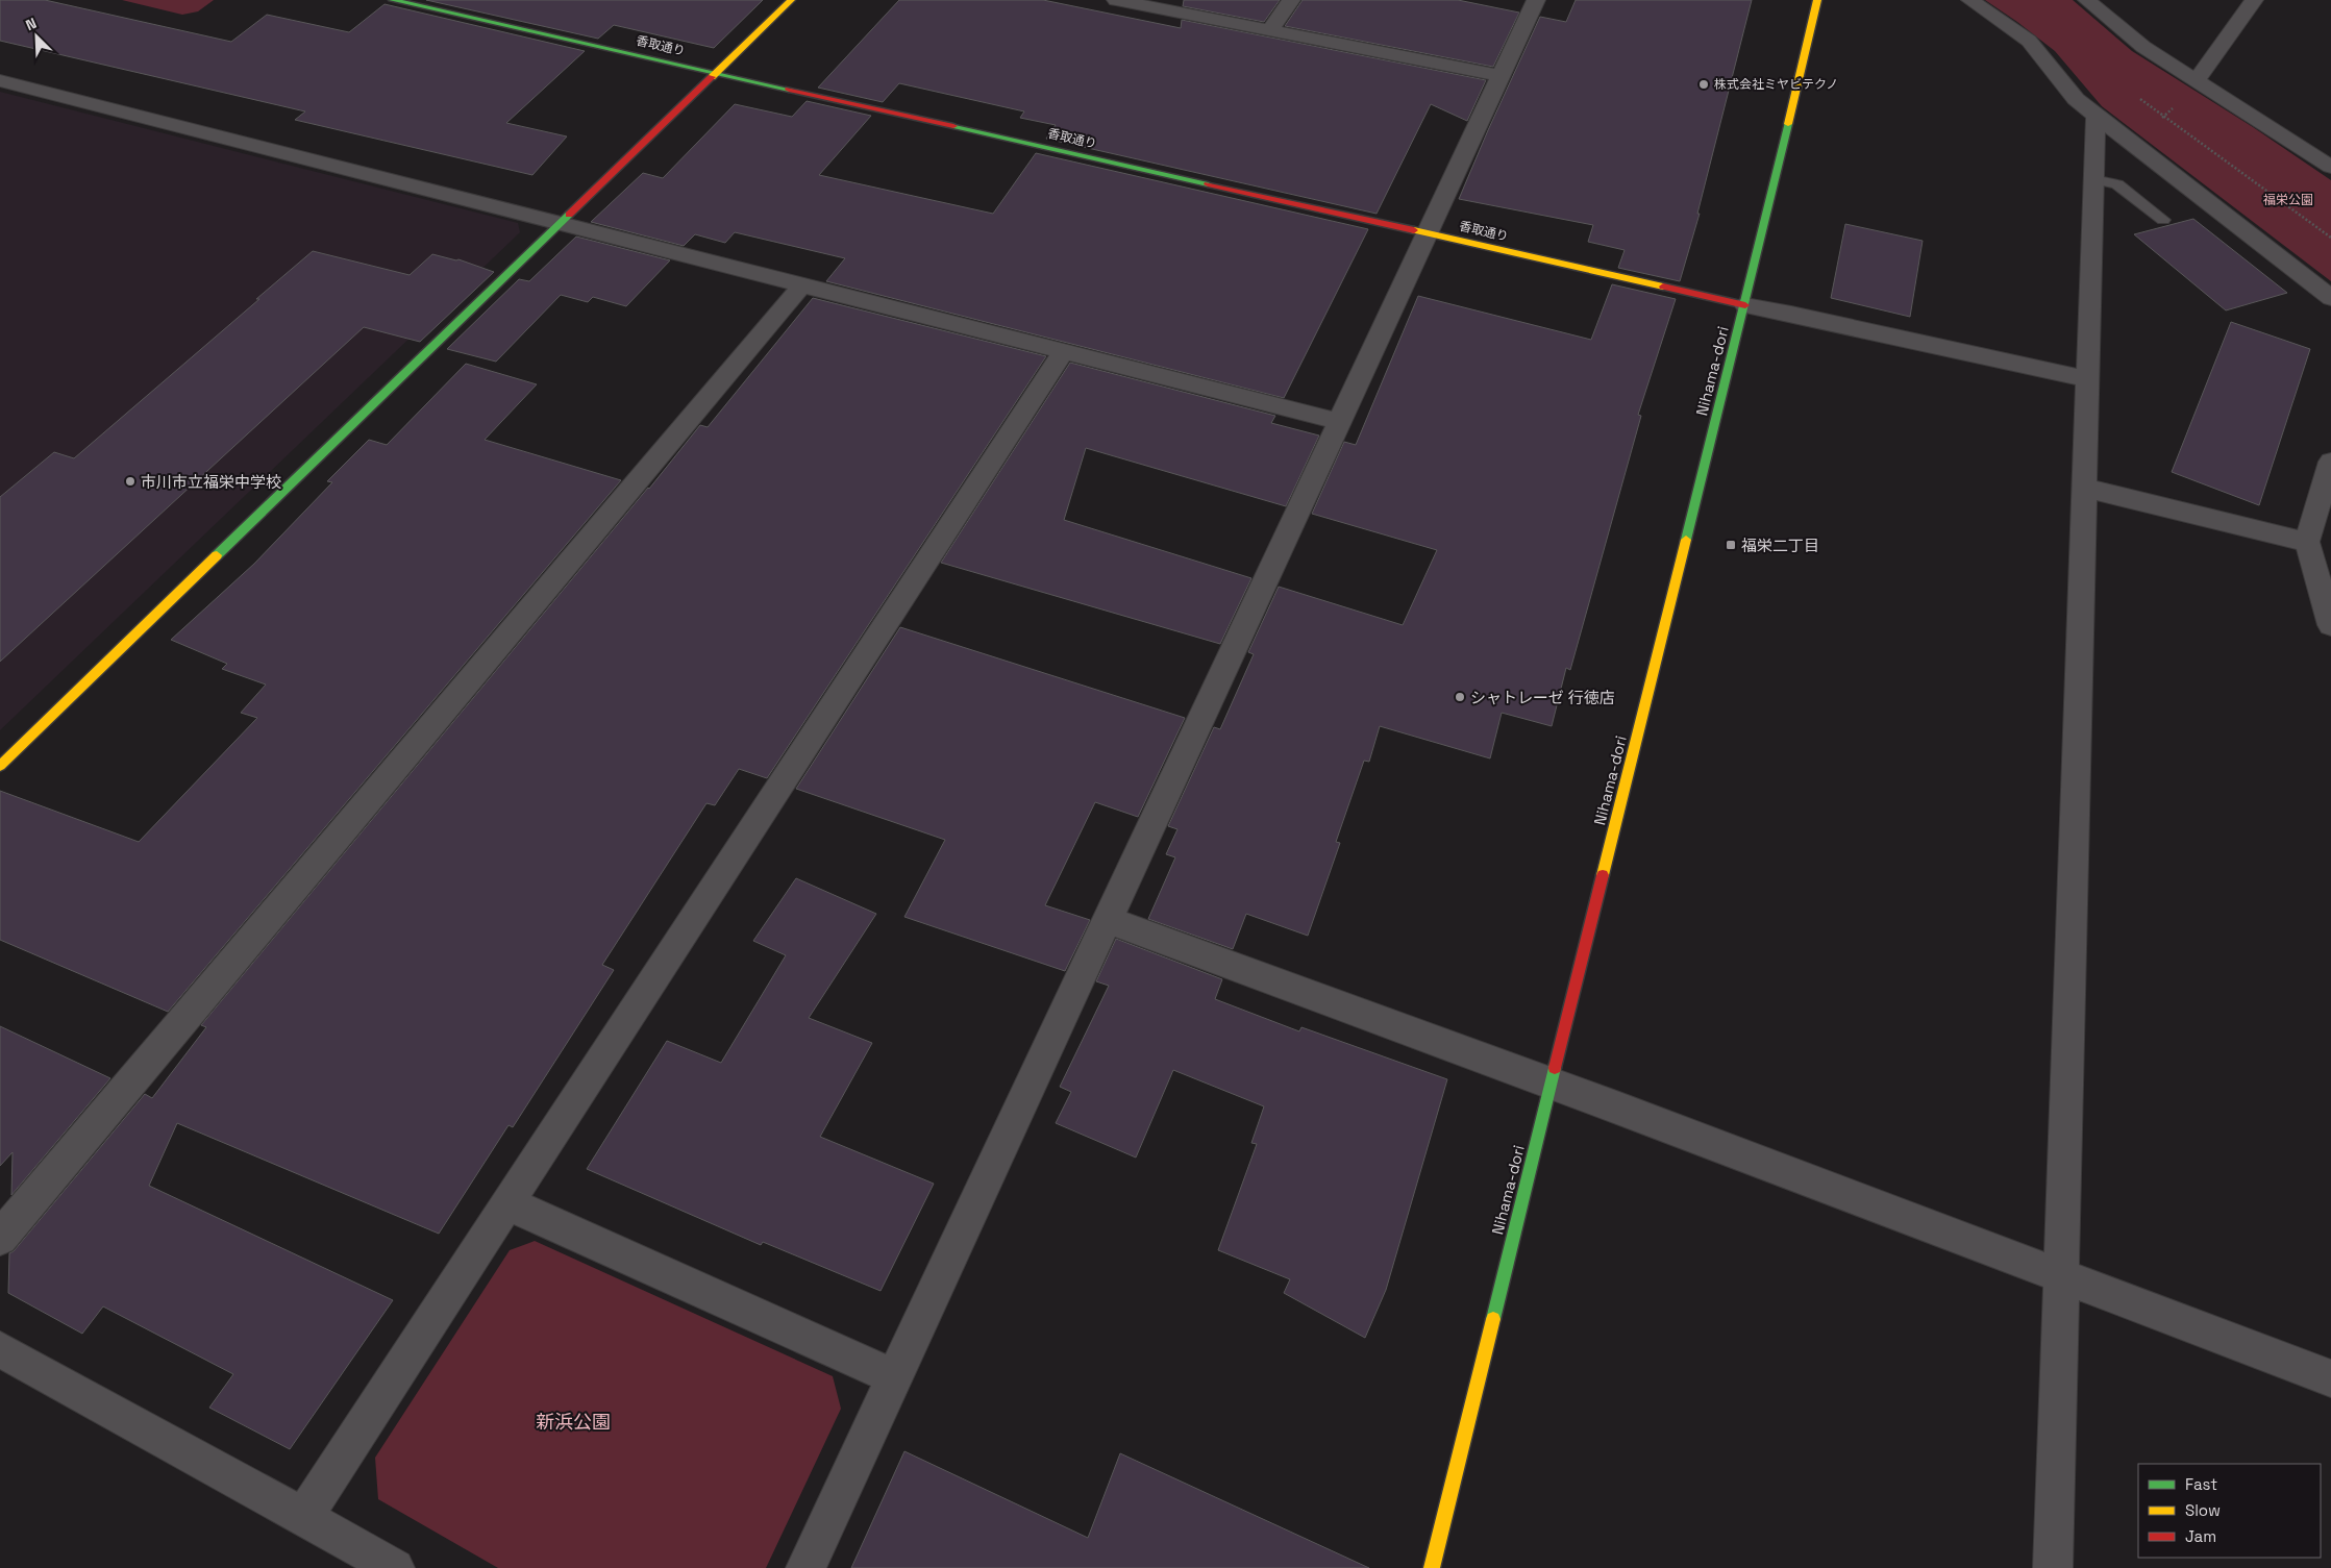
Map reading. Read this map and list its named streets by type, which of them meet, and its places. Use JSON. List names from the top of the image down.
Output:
{
  "streets": {
    "street": ["香取通り", "Nihama-dori"]
  },
  "crossings": [
    ["香取通り", "Nihama-dori"]
  ],
  "parks": ["福栄公園", "新浜公園"],
  "places": {
    "other": ["株式会社ミヤビテクノ", "市川市立福栄中学校", "シャトレーゼ 行徳店"],
    "transit": ["福栄二丁目"]
  },
  "legend": ["Fast", "Slow", "Jam"],
  "north": "top left"
}
